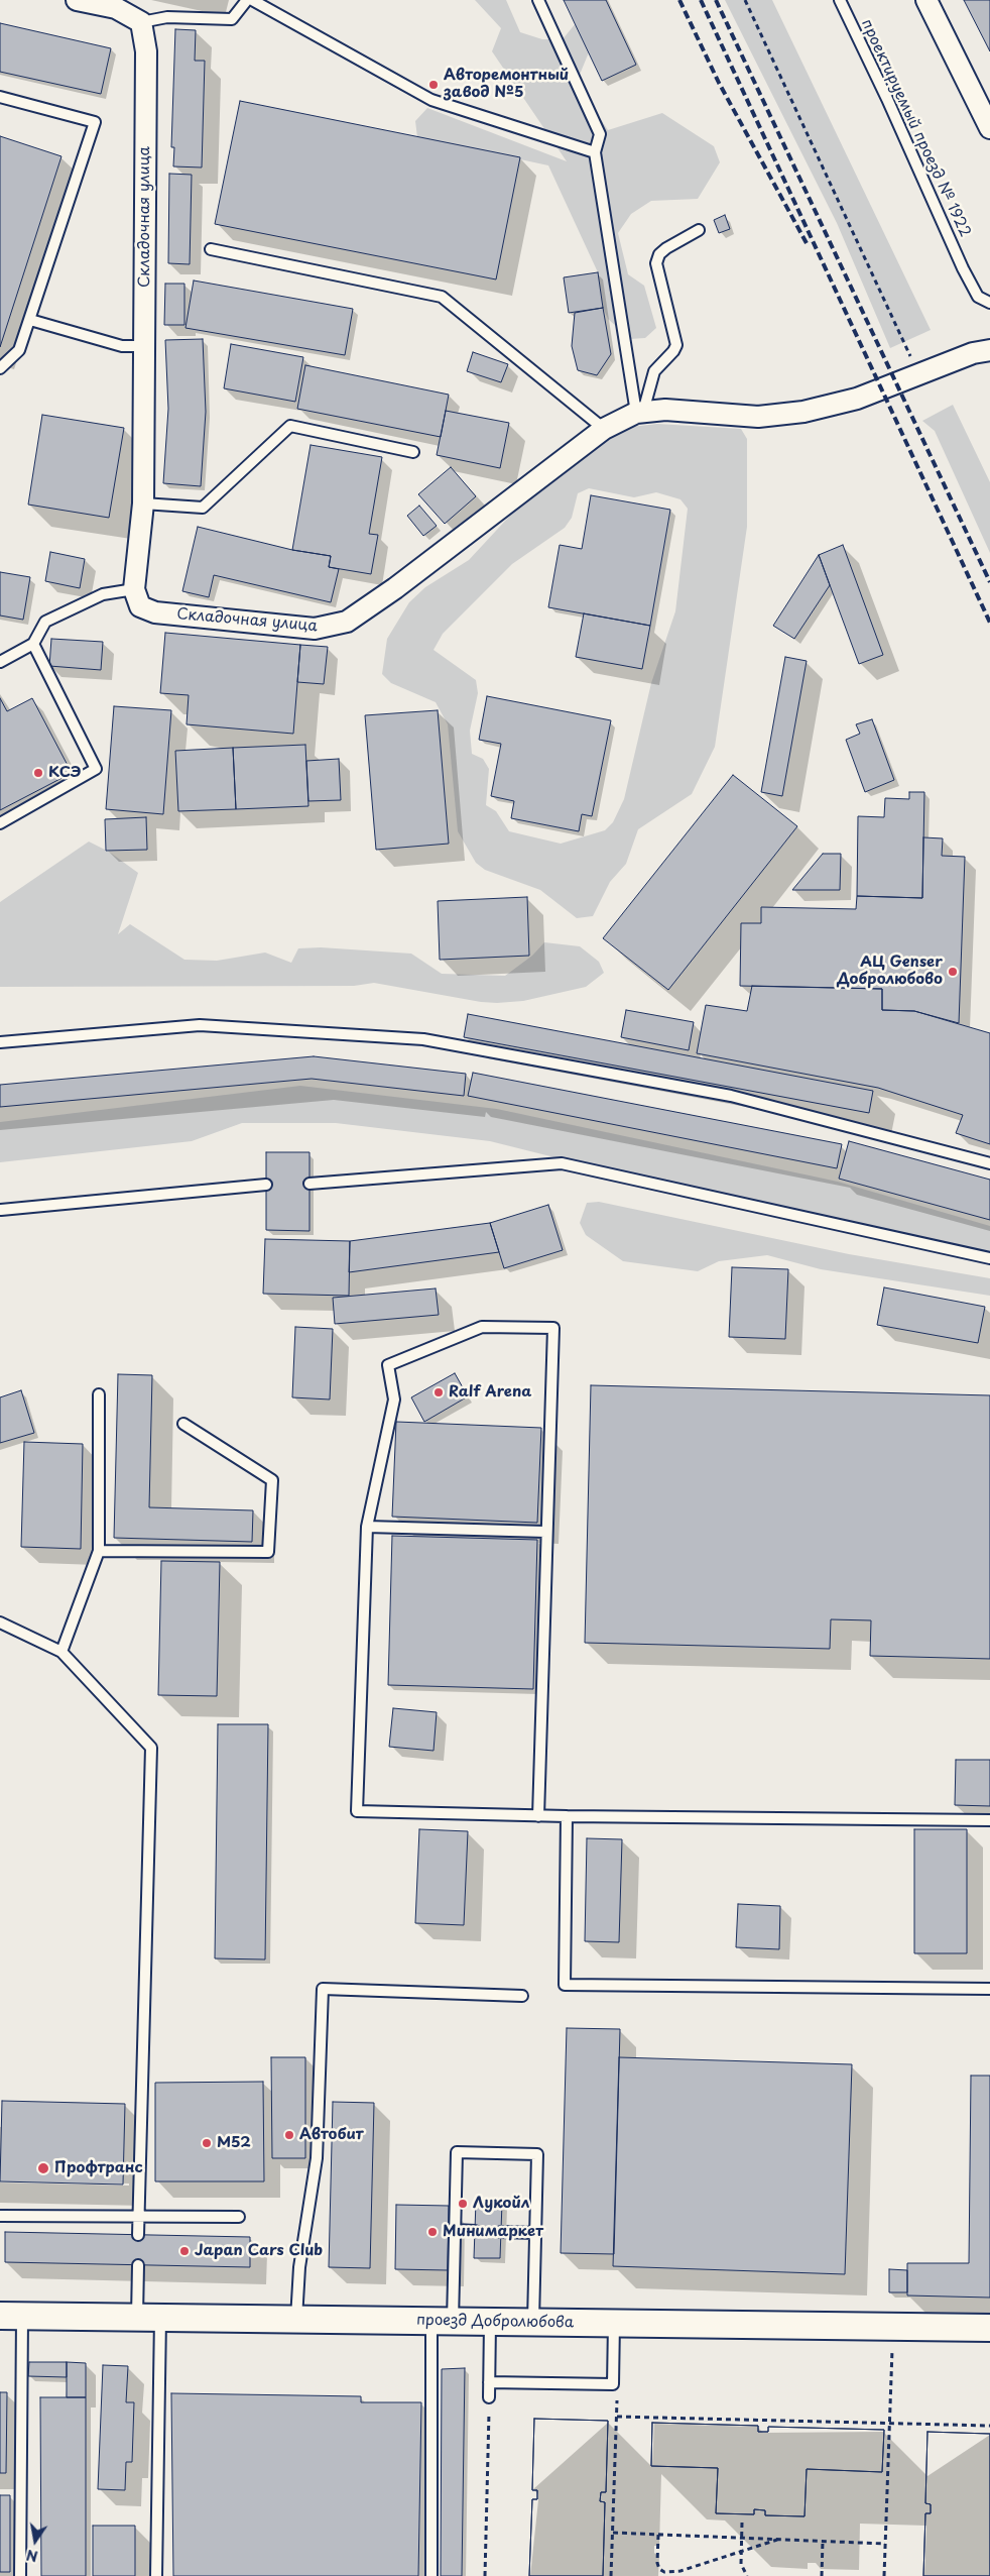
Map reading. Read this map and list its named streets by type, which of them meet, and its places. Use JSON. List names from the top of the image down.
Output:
{
  "streets": {
    "street": ["Складочная улица", "проезд Добролюбова"],
    "lane": ["проектируемый проезд № 1922"]
  },
  "places": [
    "Авторемонтный завод №5",
    "КСЭ",
    "АЦ Genser Добролюбово",
    "Ralf Arena",
    "Автобит",
    "M52",
    "Профтранс",
    "Лукойл",
    "Минимаркет",
    "Japan Cars Club"
  ],
  "north": "bottom"
}
